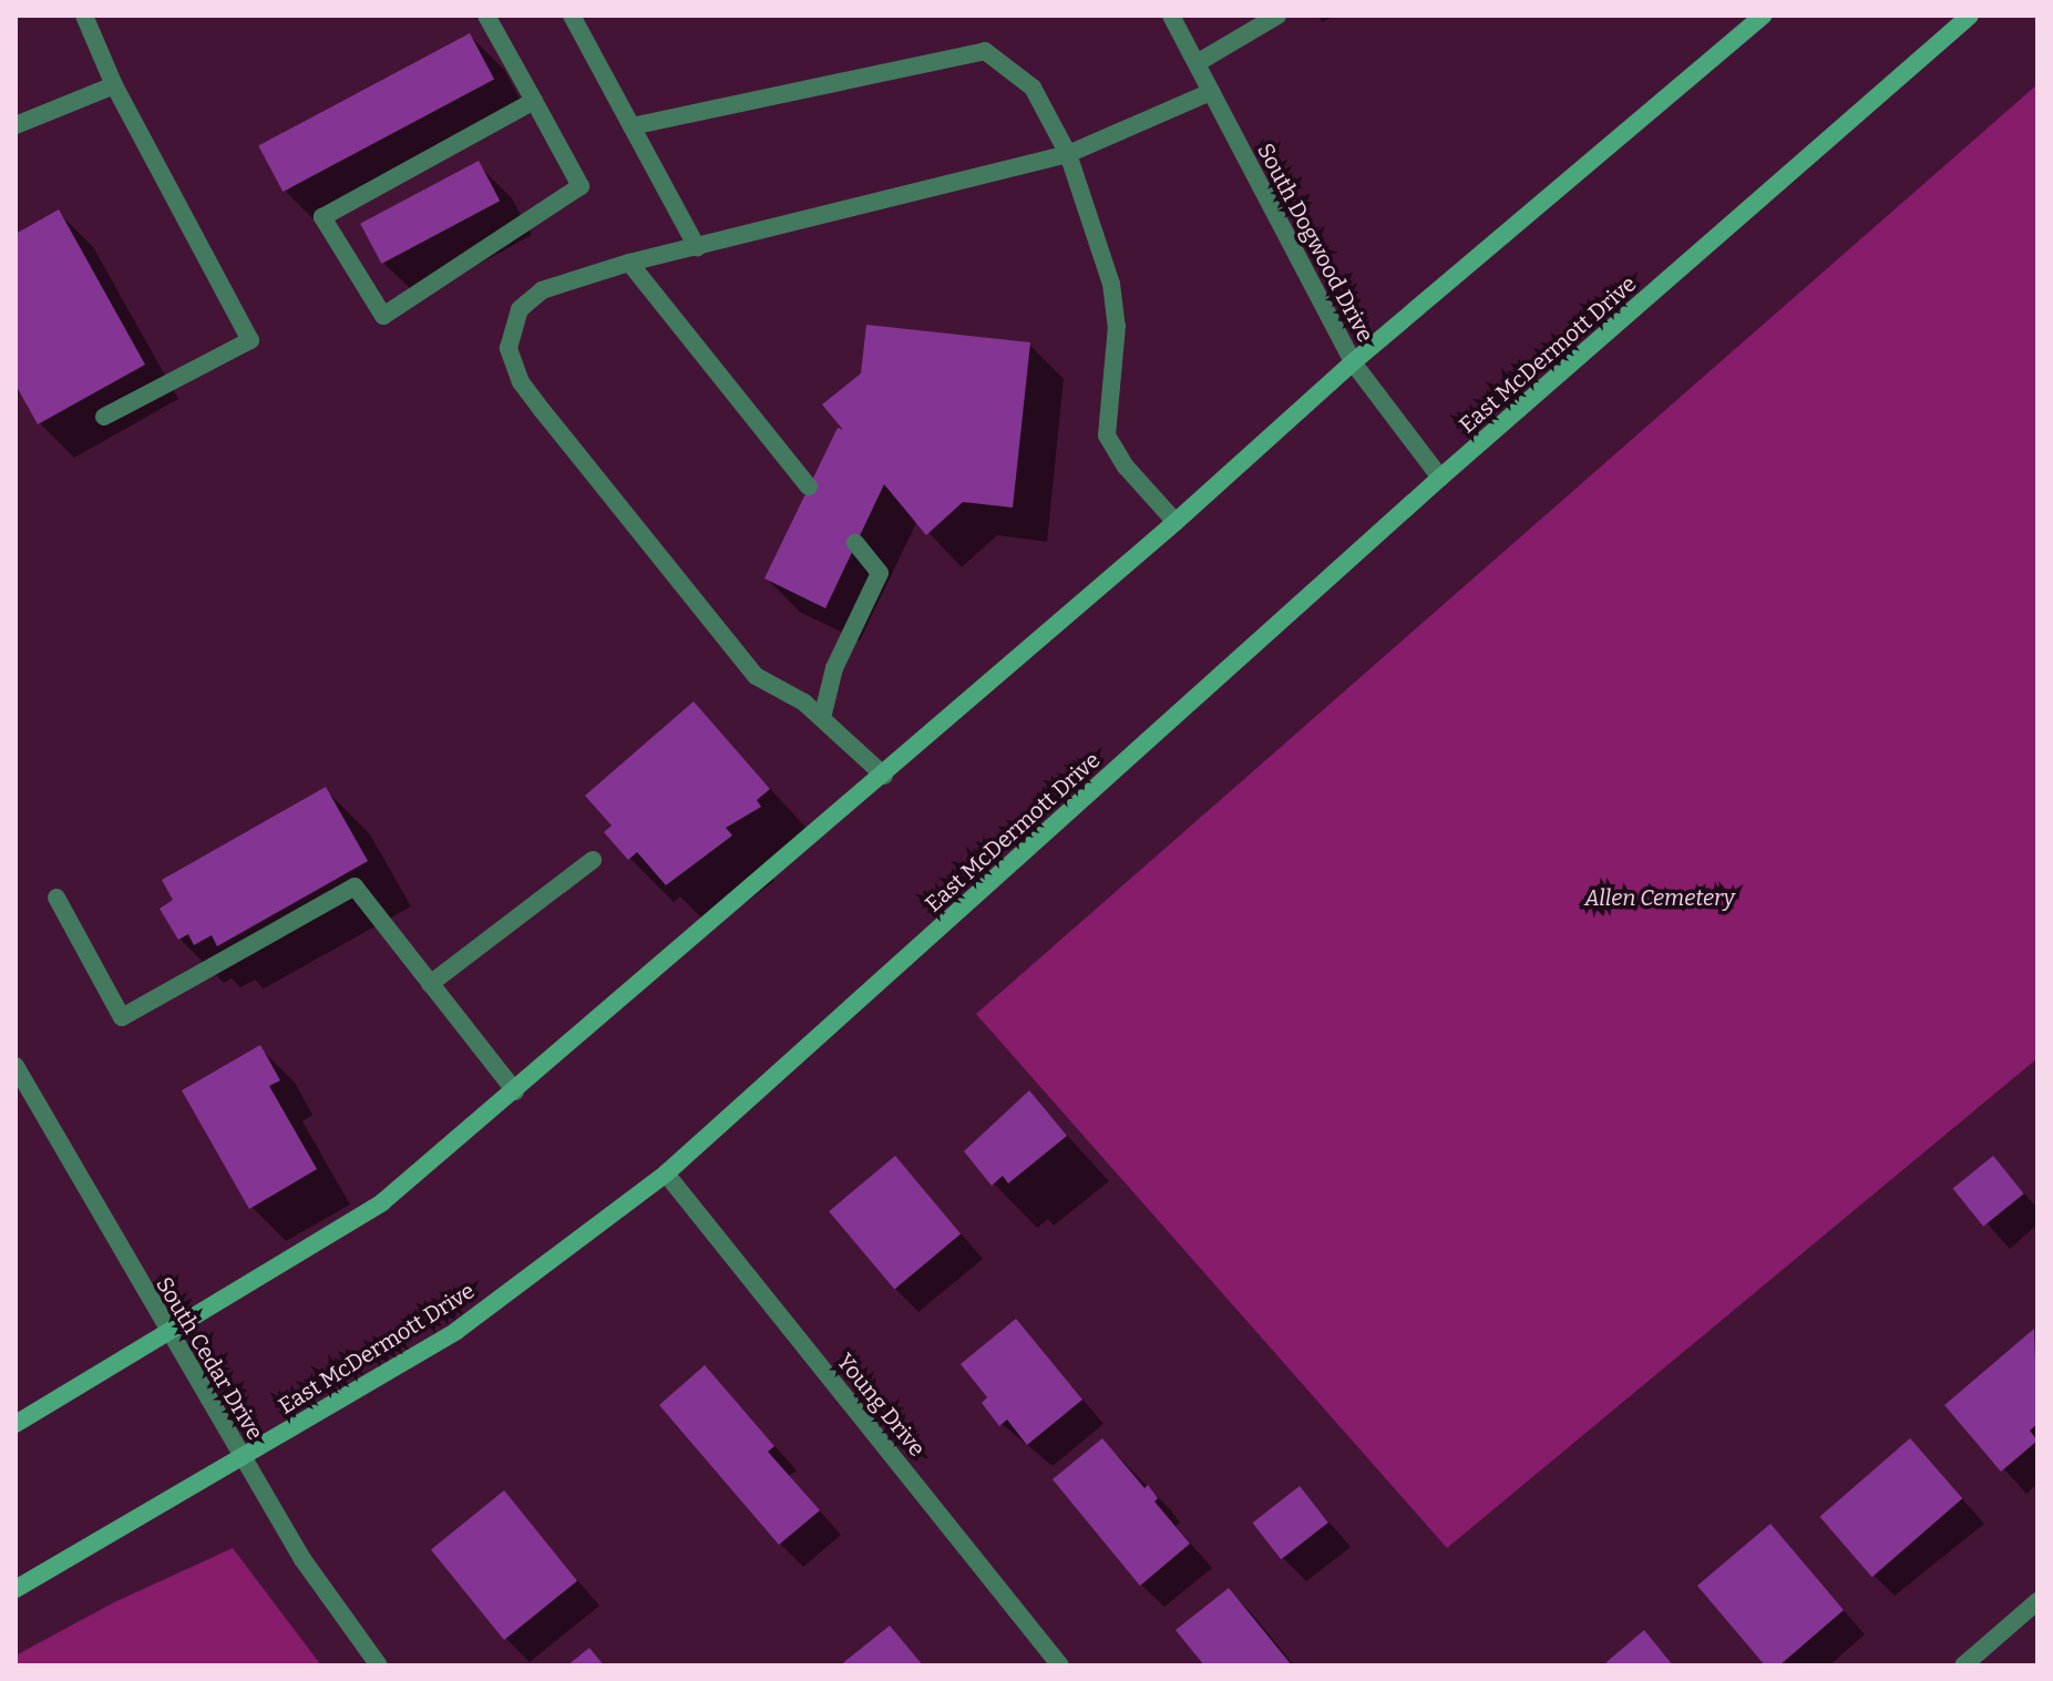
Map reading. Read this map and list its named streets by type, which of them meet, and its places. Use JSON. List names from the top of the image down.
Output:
{
  "streets": {
    "main road": ["East McDermott Drive"],
    "street": ["South Dogwood Drive", "South Cedar Drive", "Young Drive"]
  },
  "crossings": [
    ["South Dogwood Drive", "East McDermott Drive"],
    ["East McDermott Drive", "South Cedar Drive"],
    ["East McDermott Drive", "Young Drive"]
  ],
  "parks": ["Allen Cemetery"]
}
